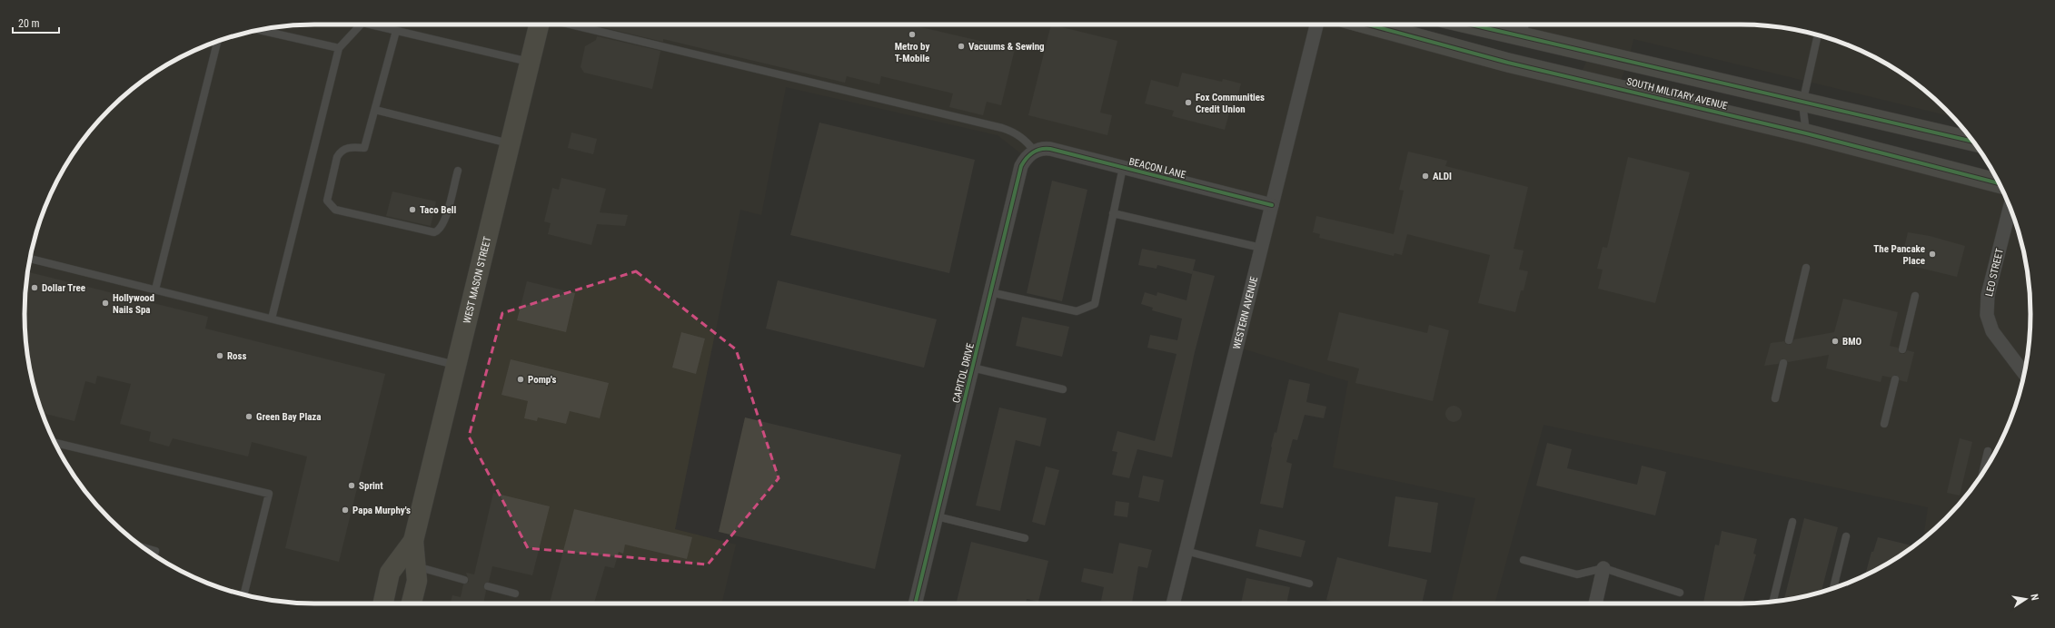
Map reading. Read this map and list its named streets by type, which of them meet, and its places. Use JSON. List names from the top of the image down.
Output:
{
  "streets": {
    "main road": ["SOUTH MILITARY AVENUE", "WEST MASON STREET"],
    "street": [
      "BEACON LANE",
      "LEO STREET",
      "WESTERN AVENUE",
      "CAPITOL DRIVE"
    ]
  },
  "crossings": [
    ["BEACON LANE", "WESTERN AVENUE"],
    ["BEACON LANE", "CAPITOL DRIVE"]
  ],
  "places": [
    "Metro by T-Mobile",
    "Vacuums & Sewing",
    "Fox Communities Credit Union",
    "ALDI",
    "Taco Bell",
    "The Pancake Place",
    "Dollar Tree",
    "Hollywood Nails Spa",
    "BMO",
    "Ross",
    "Pomp's",
    "Green Bay Plaza",
    "Sprint",
    "Papa Murphy's"
  ],
  "scale_bar": "20 m",
  "north": "right"
}
